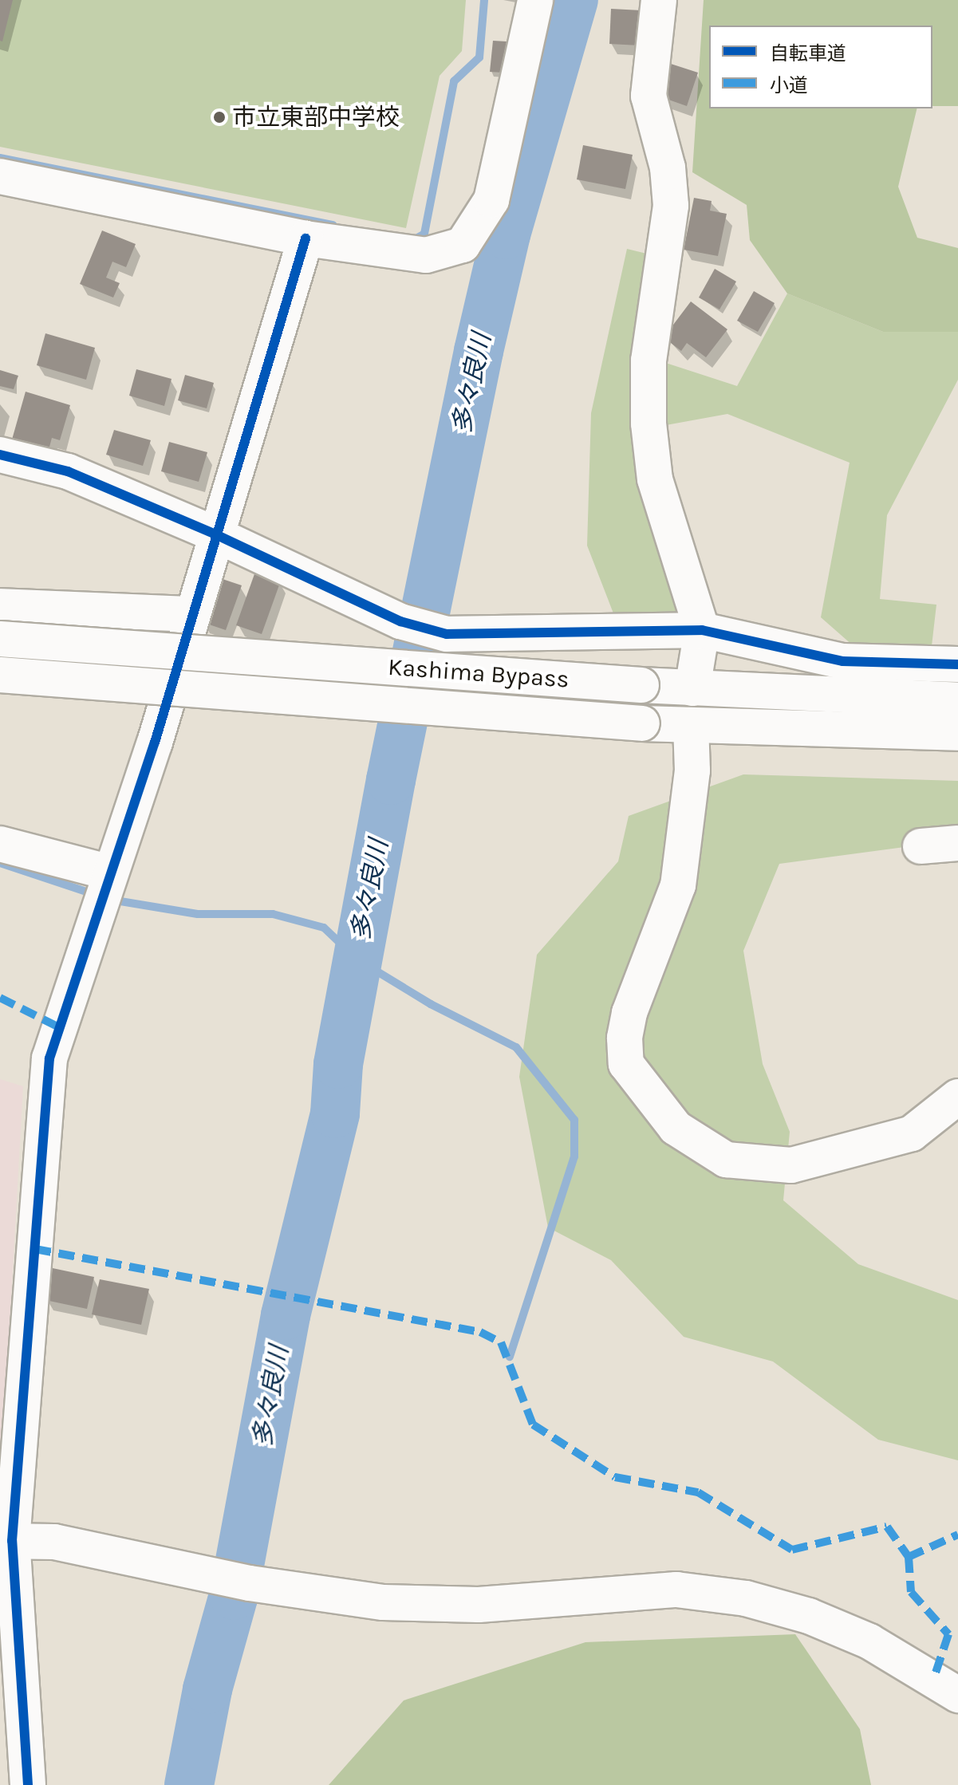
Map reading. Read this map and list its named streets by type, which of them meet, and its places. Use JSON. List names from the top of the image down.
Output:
{
  "streets": {
    "main road": ["Kashima Bypass"]
  },
  "water": ["多々良川"],
  "places": ["市立東部中学校"],
  "legend": ["自転車道", "小道"]
}
